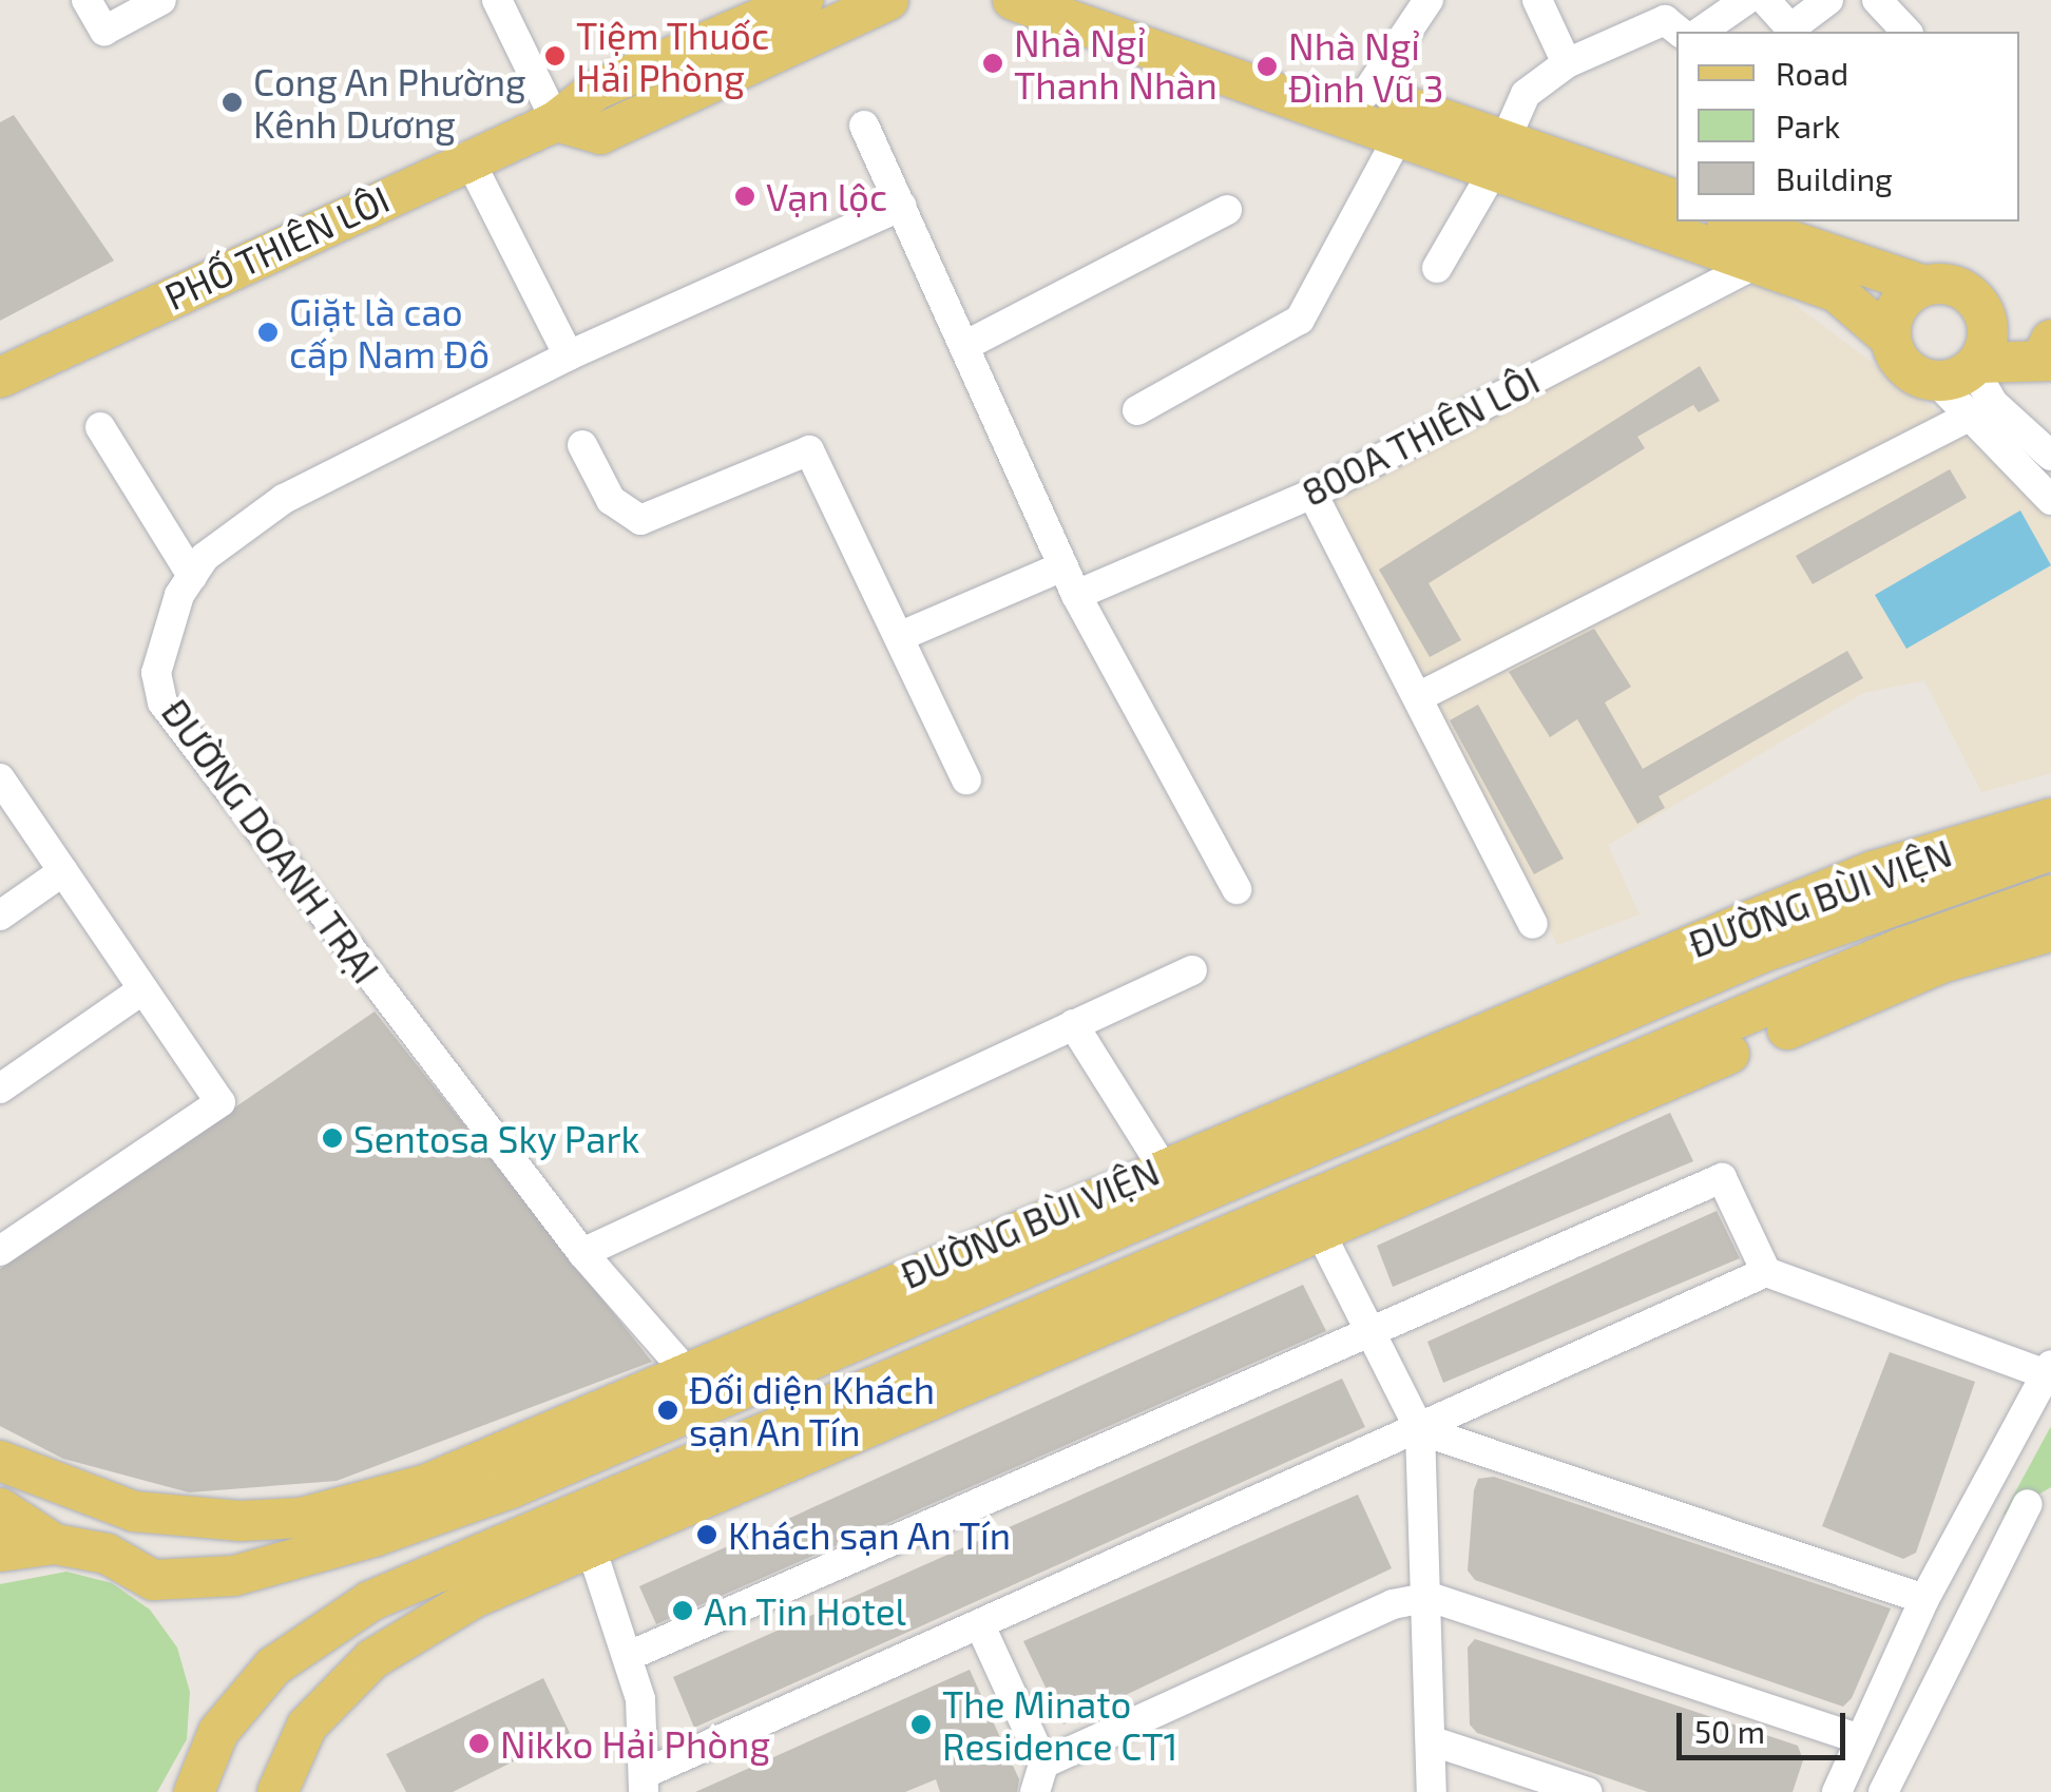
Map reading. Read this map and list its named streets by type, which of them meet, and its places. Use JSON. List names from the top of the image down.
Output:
{
  "streets": {
    "main road": ["PHỐ THIÊN LÔI", "ĐƯỜNG BÙI VIỆN"],
    "street": ["800A THIÊN LÔI", "ĐƯỜNG DOANH TRẠI"]
  },
  "crossings": [
    ["ĐƯỜNG DOANH TRẠI", "ĐƯỜNG BÙI VIỆN"]
  ],
  "places": [
    "Tiệm Thuốc Hải Phòng",
    "Nhà Ngỉ Thanh Nhàn",
    "Nhà Ngỉ Đình Vũ 3",
    "Cong An Phường Kênh Dương",
    "Vạn lộc",
    "Giặt là cao cấp Nam Đô",
    "Sentosa Sky Park",
    "Đối diện Khách sạn An Tín",
    "Khách sạn An Tín",
    "An Tin Hotel",
    "The Minato Residence CT1",
    "Nikko Hải Phòng"
  ],
  "legend": ["Road", "Park", "Building"],
  "scale_bar": "50 m"
}
